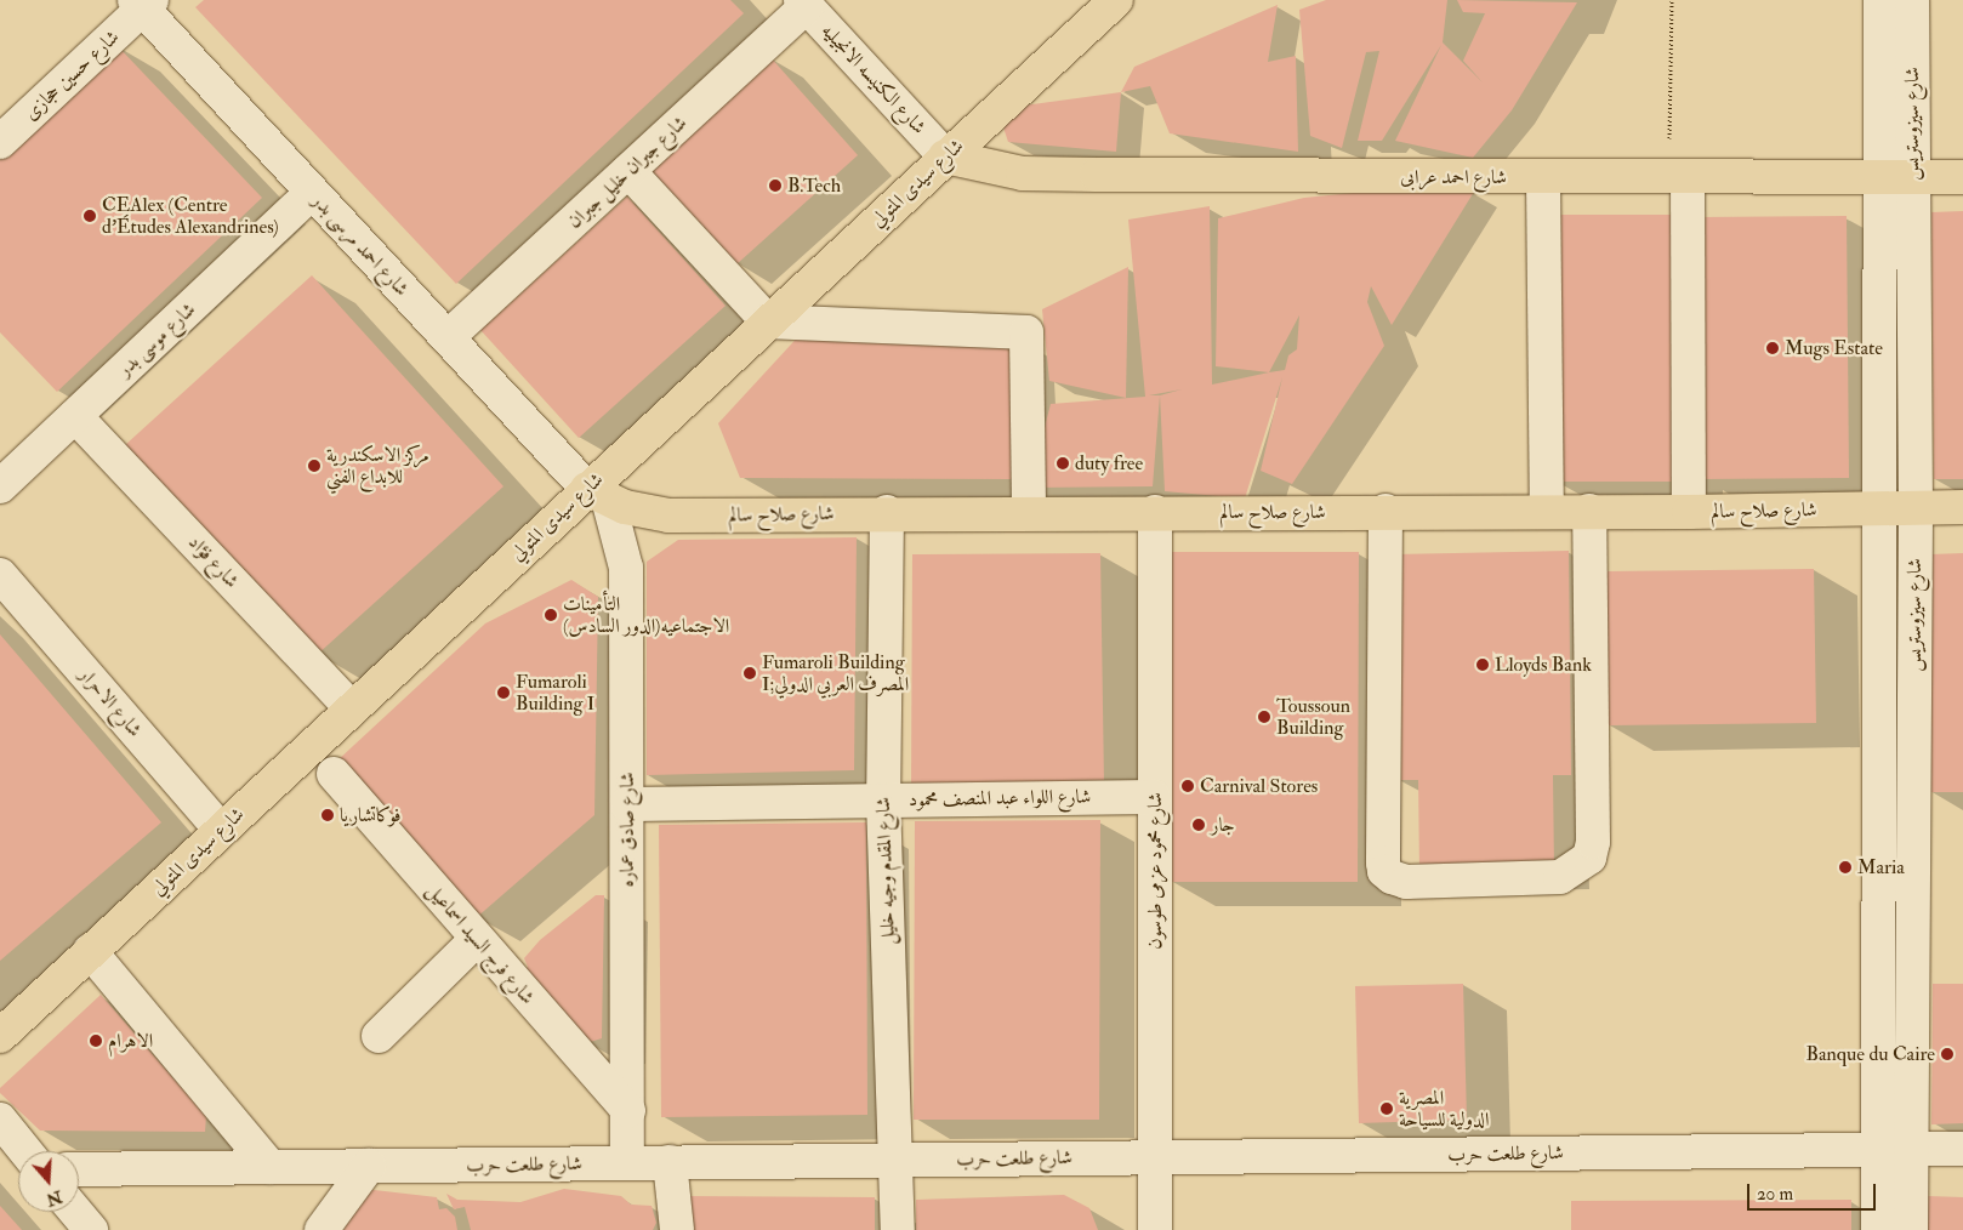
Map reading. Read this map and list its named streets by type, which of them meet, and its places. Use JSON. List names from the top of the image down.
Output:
{
  "streets": {
    "main road": ["شارع احمد عرابى", "شارع سيدى المتولي", "شارع صلاح سالم"],
    "street": [
      "شارع حسين حجازى",
      "شارع الكنيسه الانجيليه",
      "شارع سيزوستريس",
      "شارع جبران خليل جبران",
      "شارع احمد مرسى بدر",
      "شارع موسى بدر",
      "شارع فؤاد",
      "شارع الاحرار",
      "شارع اللواء عبد المنصف محمود",
      "شارع صادق عماره",
      "شارع المقدم وجيه خليل",
      "شارع محمود عزمى طوسون",
      "شارع فرج السيد اسماعيل",
      "شارع طلعت حرب"
    ]
  },
  "crossings": [
    ["شارع حسين حجازى", "شارع احمد مرسى بدر"],
    ["شارع الكنيسه الانجيليه", "شارع جبران خليل جبران"],
    ["شارع الكنيسه الانجيليه", "شارع احمد عرابى"],
    ["شارع الكنيسه الانجيليه", "شارع سيدى المتولي"],
    ["شارع سيزوستريس", "شارع احمد عرابى"],
    ["شارع سيزوستريس", "شارع صلاح سالم"],
    ["شارع سيزوستريس", "شارع طلعت حرب"],
    ["شارع جبران خليل جبران", "شارع احمد مرسى بدر"],
    ["شارع احمد عرابى", "شارع سيدى المتولي"],
    ["شارع سيدى المتولي", "شارع احمد مرسى بدر"],
    ["شارع سيدى المتولي", "شارع صلاح سالم"],
    ["شارع سيدى المتولي", "شارع فؤاد"],
    ["شارع سيدى المتولي", "شارع الاحرار"],
    ["شارع سيدى المتولي", "شارع صادق عماره"],
    ["شارع احمد مرسى بدر", "شارع موسى بدر"],
    ["شارع احمد مرسى بدر", "شارع صلاح سالم"],
    ["شارع احمد مرسى بدر", "شارع صادق عماره"],
    ["شارع موسى بدر", "شارع فؤاد"],
    ["شارع صلاح سالم", "شارع صادق عماره"],
    ["شارع صلاح سالم", "شارع المقدم وجيه خليل"],
    ["شارع صلاح سالم", "شارع محمود عزمى طوسون"],
    ["شارع اللواء عبد المنصف محمود", "شارع صادق عماره"],
    ["شارع اللواء عبد المنصف محمود", "شارع المقدم وجيه خليل"],
    ["شارع اللواء عبد المنصف محمود", "شارع محمود عزمى طوسون"],
    ["شارع صادق عماره", "شارع فرج السيد اسماعيل"],
    ["شارع صادق عماره", "شارع طلعت حرب"],
    ["شارع المقدم وجيه خليل", "شارع طلعت حرب"],
    ["شارع محمود عزمى طوسون", "شارع طلعت حرب"]
  ],
  "places": [
    "B.Tech",
    "CEAlex (Centre d'Études Alexandrines)",
    "Mugs Estate",
    "duty free",
    "مركز الاسكندرية للابداع الفني",
    "التأمينات الاجتماعيه(الدور السادس)",
    "Lloyds Bank",
    "Fumaroli Building I;المصرف العربي الدولي",
    "Fumaroli Building I",
    "Toussoun Building",
    "Carnival Stores",
    "فوكاتشاريا",
    "جار",
    "Maria",
    "الاهرام",
    "Banque du Caire",
    "المصرية الدولية للسياحة"
  ],
  "scale_bar": "20 m",
  "north": "bottom"
}
